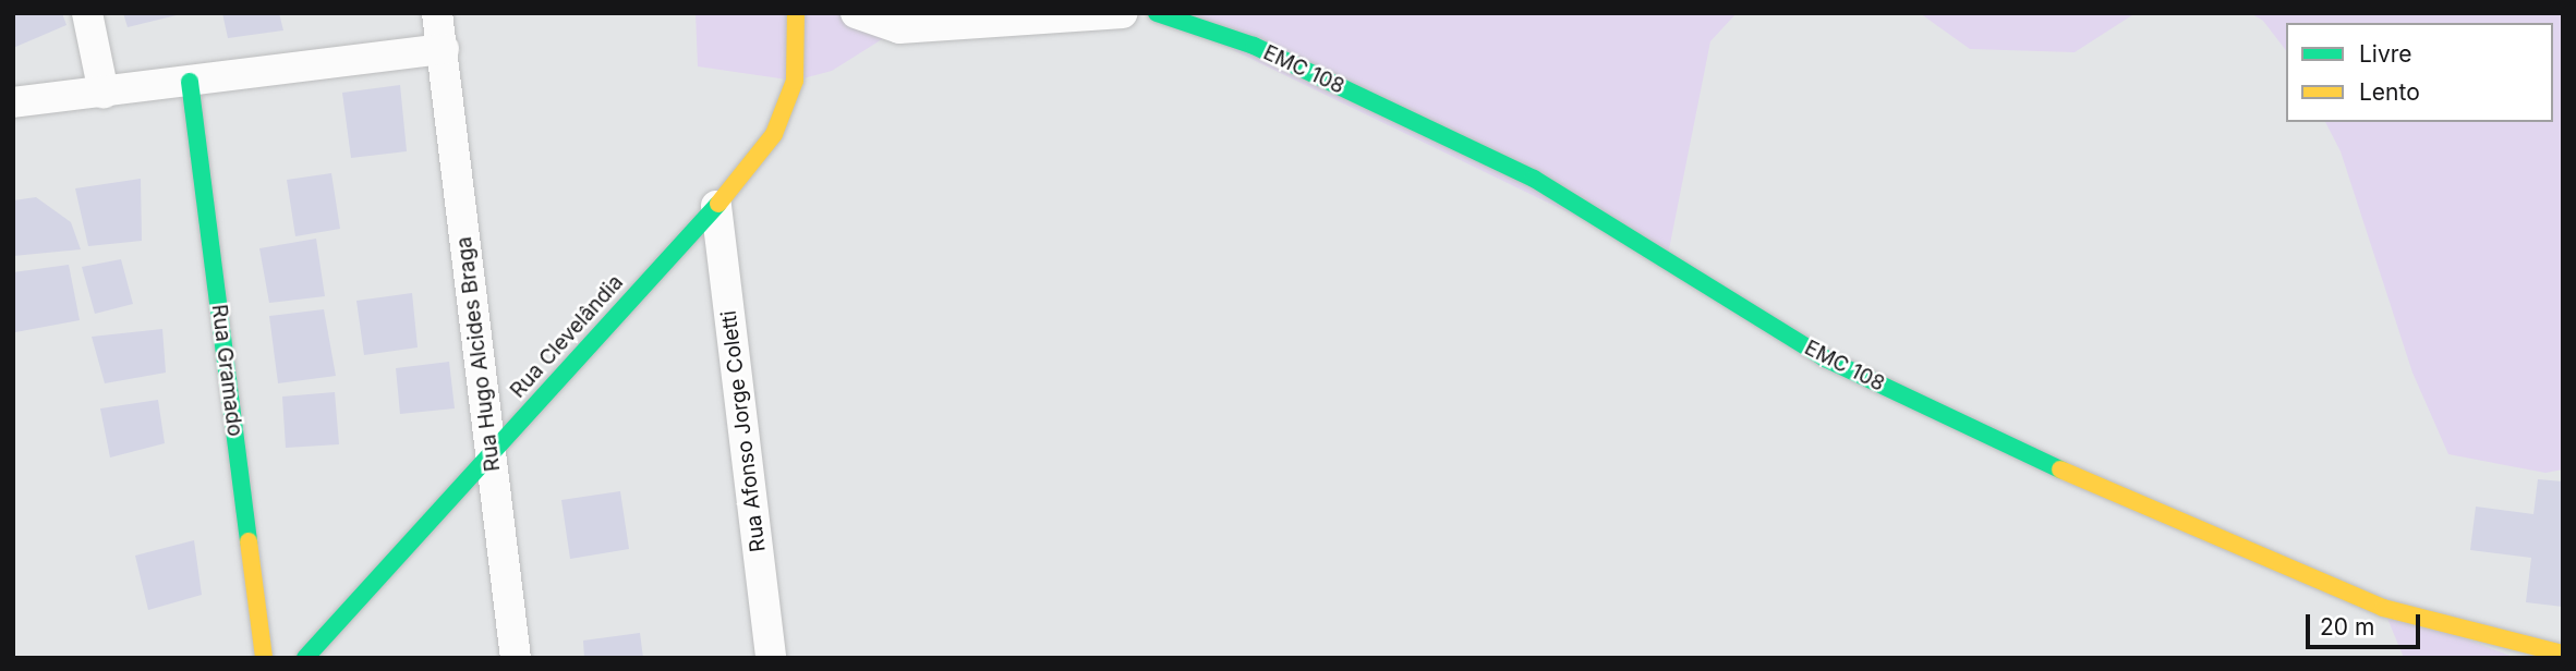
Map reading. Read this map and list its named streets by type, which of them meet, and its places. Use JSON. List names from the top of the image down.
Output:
{
  "streets": {
    "street": [
      "EMC 108",
      "Rua Clevelândia",
      "Rua Hugo Alcides Braga",
      "Rua Gramado",
      "Rua Afonso Jorge Coletti"
    ]
  },
  "crossings": [
    ["Rua Clevelândia", "Rua Hugo Alcides Braga"],
    ["Rua Clevelândia", "Rua Afonso Jorge Coletti"]
  ],
  "legend": ["Livre", "Lento"],
  "scale_bar": "20 m"
}
